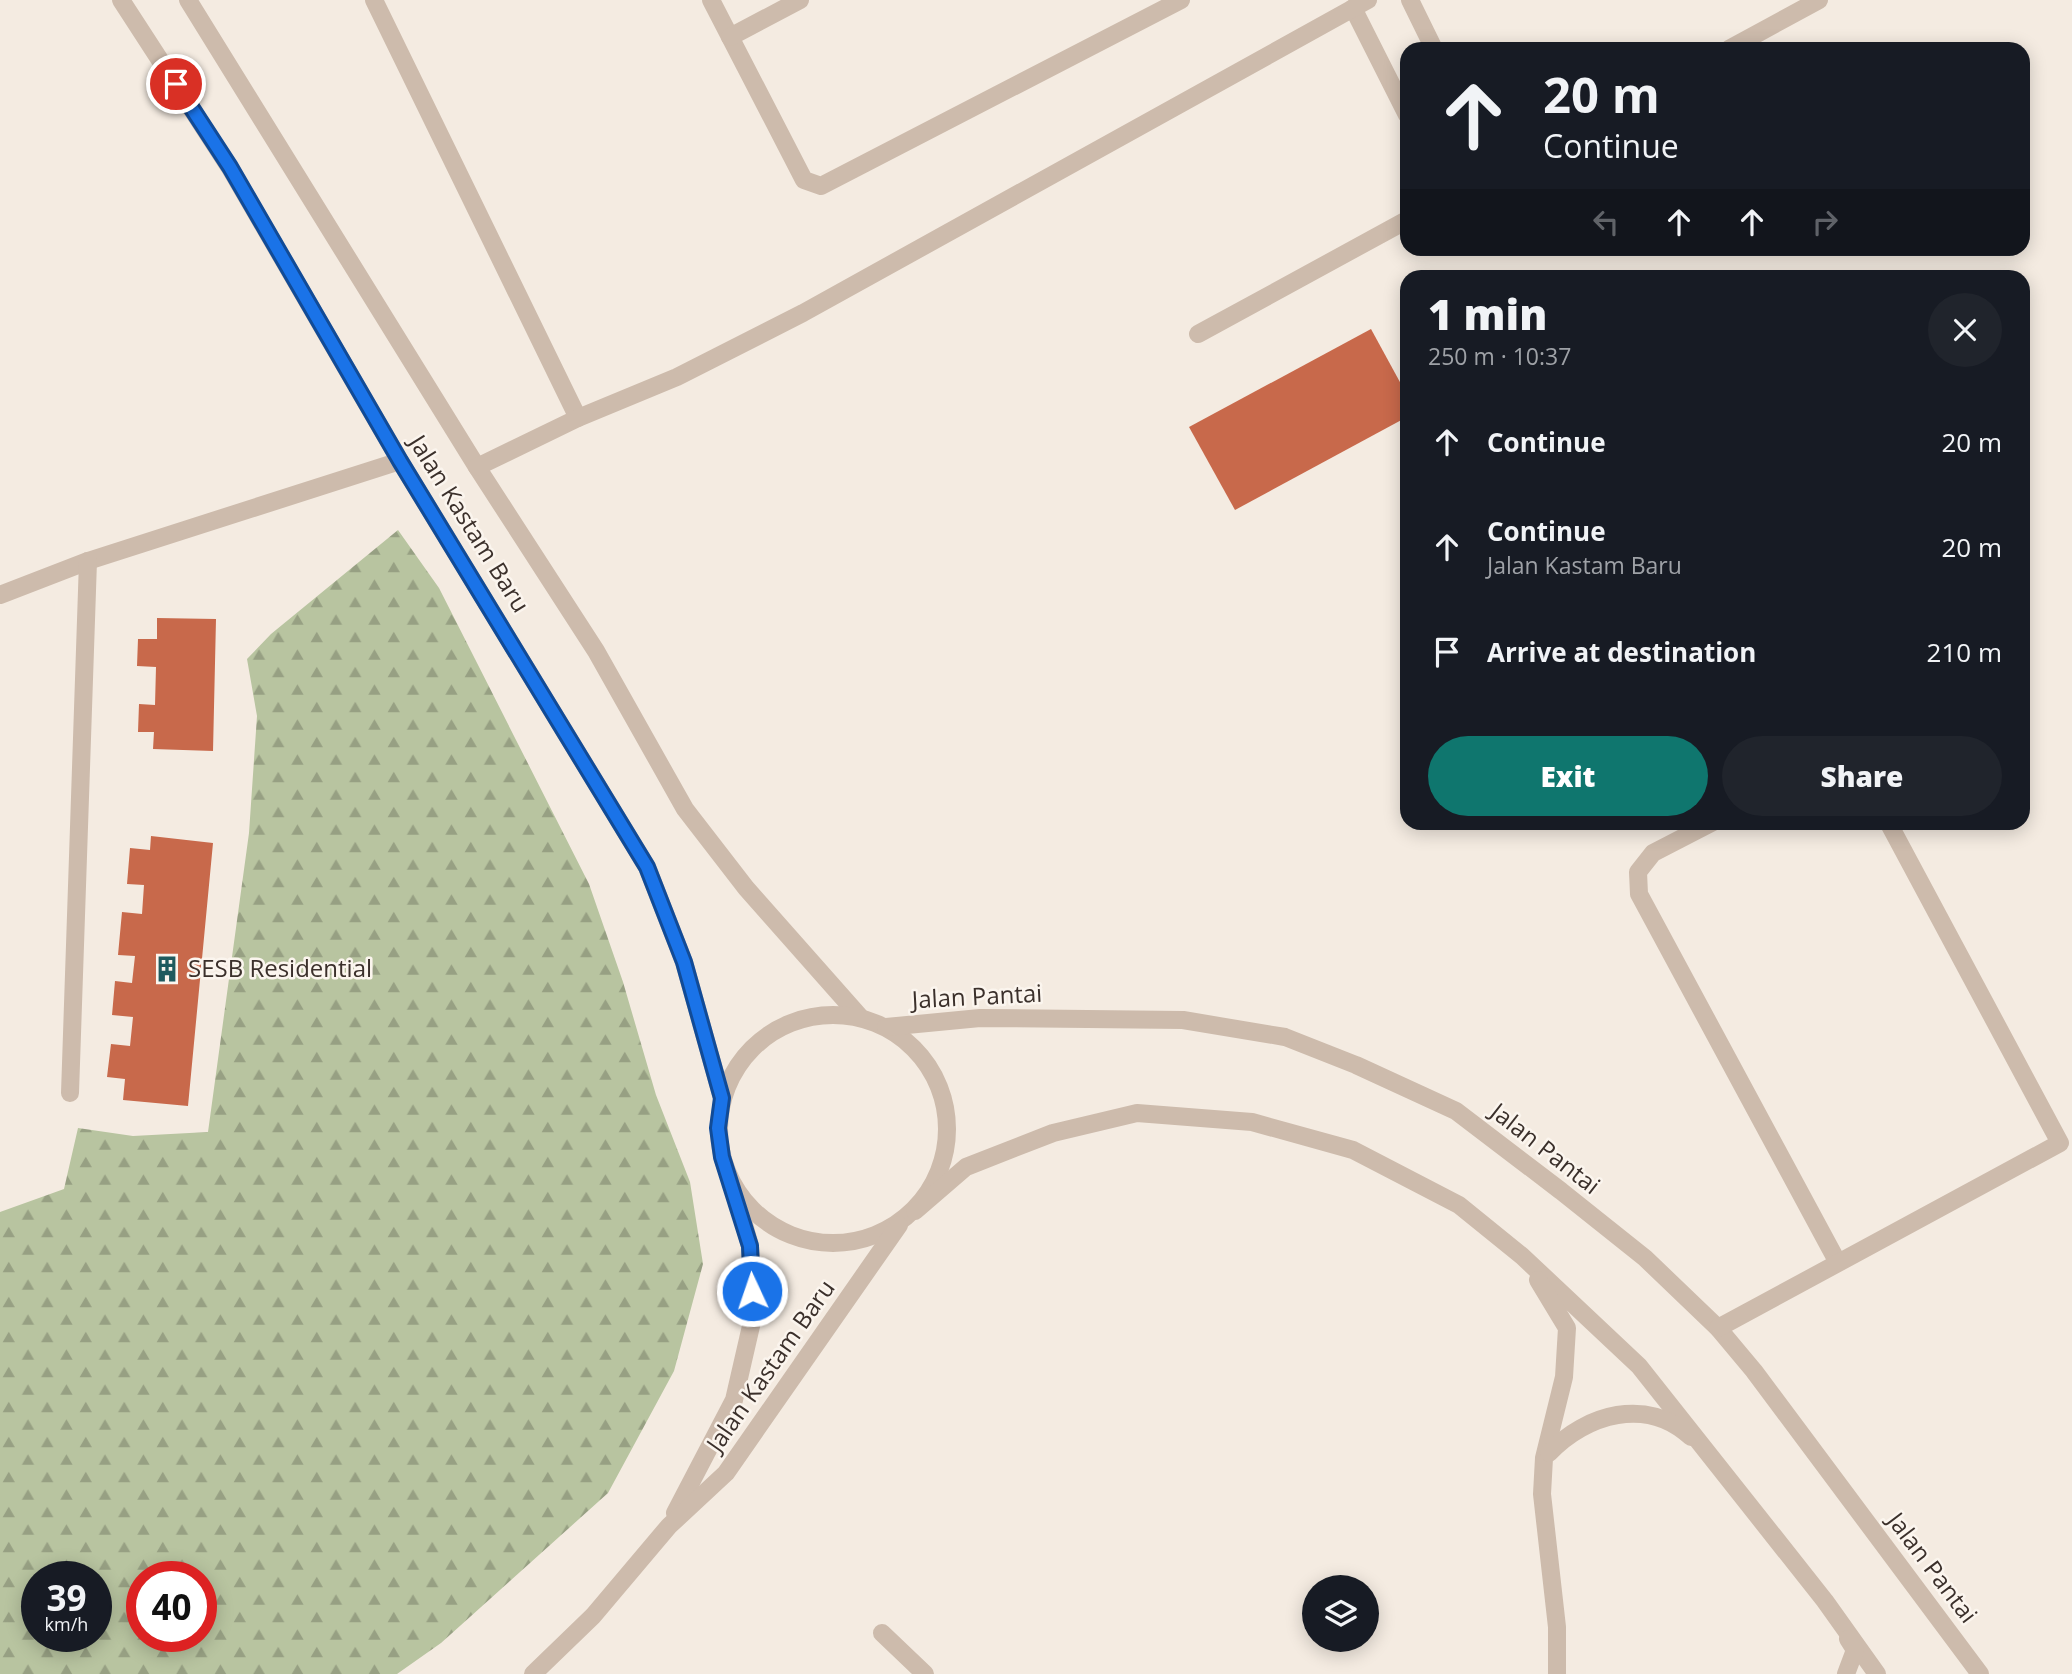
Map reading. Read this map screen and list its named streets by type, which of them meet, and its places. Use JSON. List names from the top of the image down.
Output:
{
  "streets": {
    "street": ["Jalan Kastam Baru", "Jalan Pantai"]
  },
  "crossings": [
    ["Jalan Kastam Baru", "Jalan Pantai"]
  ],
  "places": {
    "building": ["SESB Residential"]
  },
  "page": {
    "turn": ["20 m", "Continue"],
    "heading": ["1 min", "250 m · 10:37"],
    "list": [
      {
        "name": "Continue",
        "value": "20 m"
      },
      {
        "name": "Continue",
        "note": "Jalan Kastam Baru",
        "value": "20 m"
      },
      {
        "name": "Arrive at destination",
        "value": "210 m"
      }
    ],
    "buttons": ["Exit", "Share"],
    "speed": "39 km/h",
    "limit": "40"
  }
}
